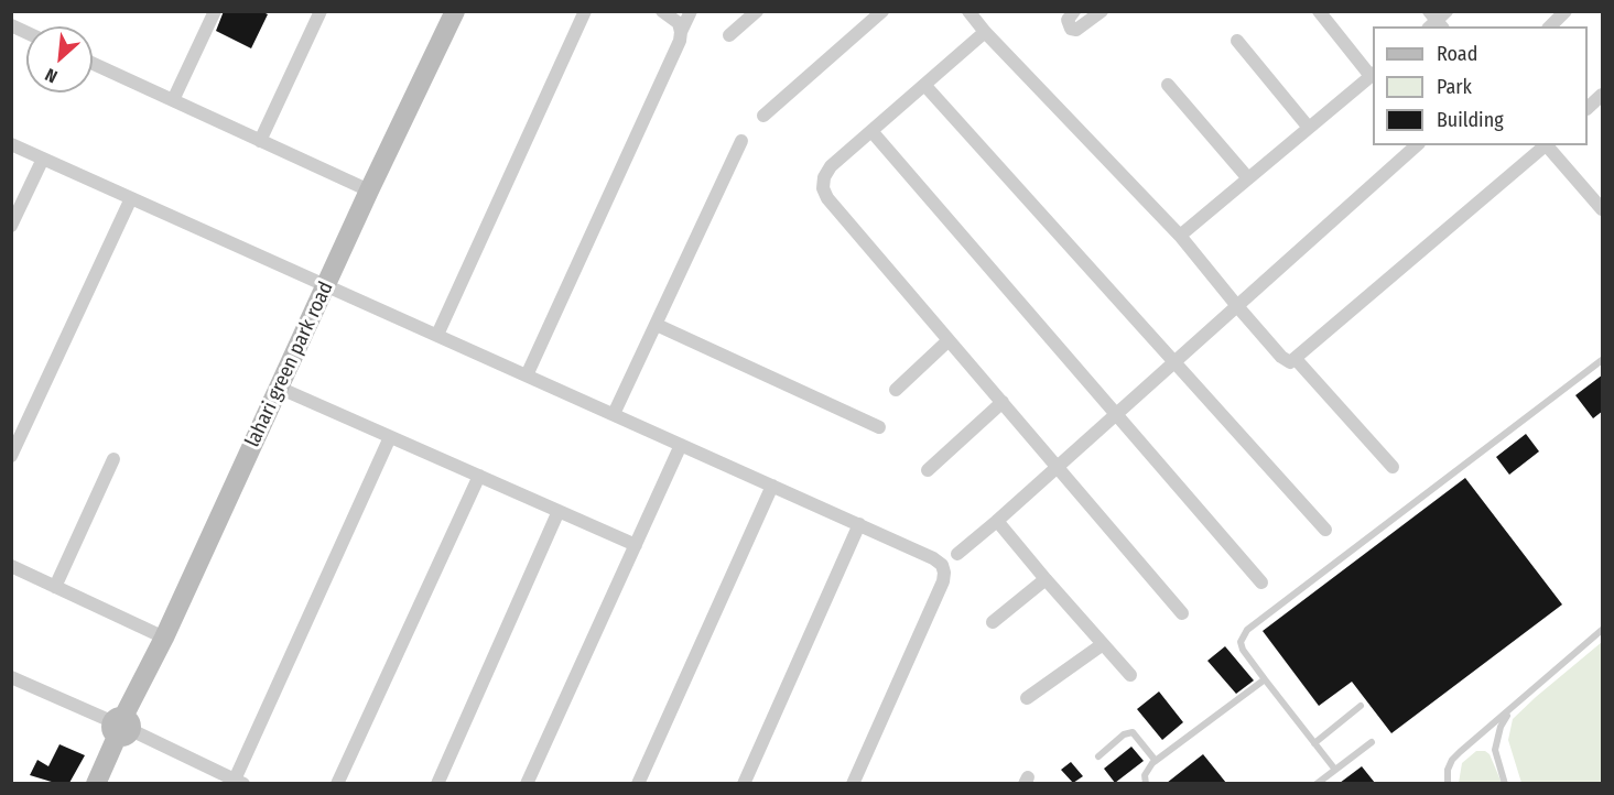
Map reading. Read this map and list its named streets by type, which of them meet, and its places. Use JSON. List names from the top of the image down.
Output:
{
  "streets": {
    "street": ["lahari green park road"]
  },
  "legend": ["Road", "Park", "Building"],
  "north": "bottom left"
}
